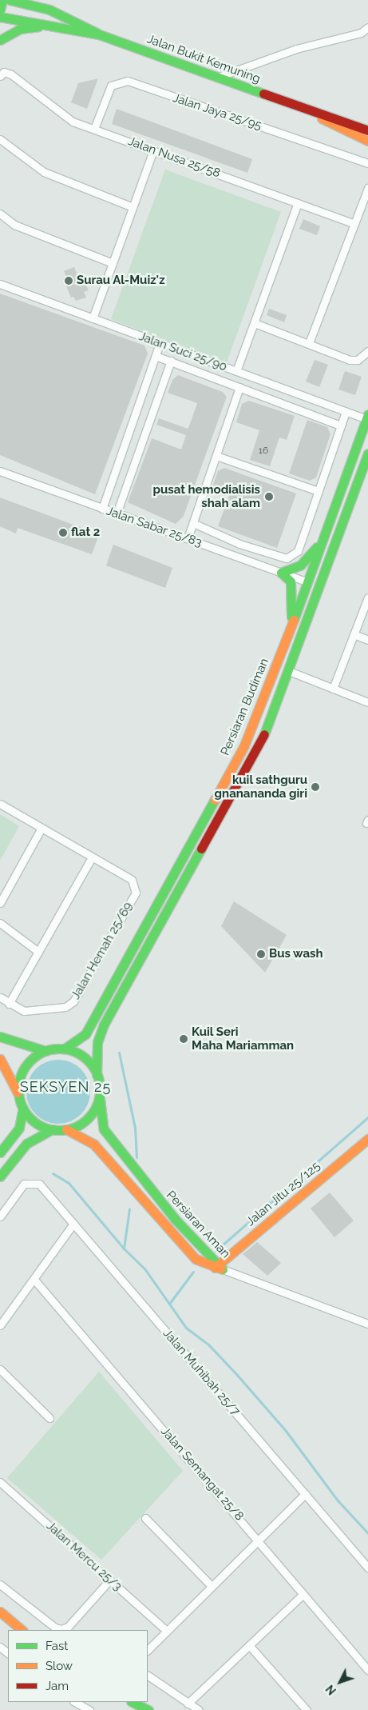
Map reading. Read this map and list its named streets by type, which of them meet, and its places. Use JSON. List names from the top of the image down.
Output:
{
  "streets": {
    "main road": [
      "Jalan Bukit Kemuning",
      "Persiaran Budiman",
      "Jalan Jitu 25/125",
      "Persiaran Aman"
    ],
    "street": [
      "Jalan Jaya 25/95",
      "Jalan Nusa 25/58",
      "Jalan Suci 25/90",
      "Jalan Sabar 25/83",
      "Jalan Hemah 25/69",
      "Jalan Muhibah 25/7",
      "Jalan Semangat 25/8",
      "Jalan Mercu 25/3"
    ]
  },
  "crossings": [
    ["Jalan Jaya 25/95", "Jalan Nusa 25/58"],
    ["Jalan Suci 25/90", "Persiaran Budiman"],
    ["Jalan Sabar 25/83", "Persiaran Budiman"],
    ["Persiaran Budiman", "Persiaran Aman"],
    ["Jalan Jitu 25/125", "Persiaran Aman"]
  ],
  "districts": ["SEKSYEN 25"],
  "places": [
    "Surau Al-Muiz'z",
    "pusat hemodialisis shah alam",
    "flat 2",
    "kuil sathguru gnanananda giri",
    "Bus wash",
    "Kuil Seri Maha Mariamman"
  ],
  "house_numbers": ["16"],
  "legend": ["Fast", "Slow", "Jam"],
  "north": "bottom left"
}
